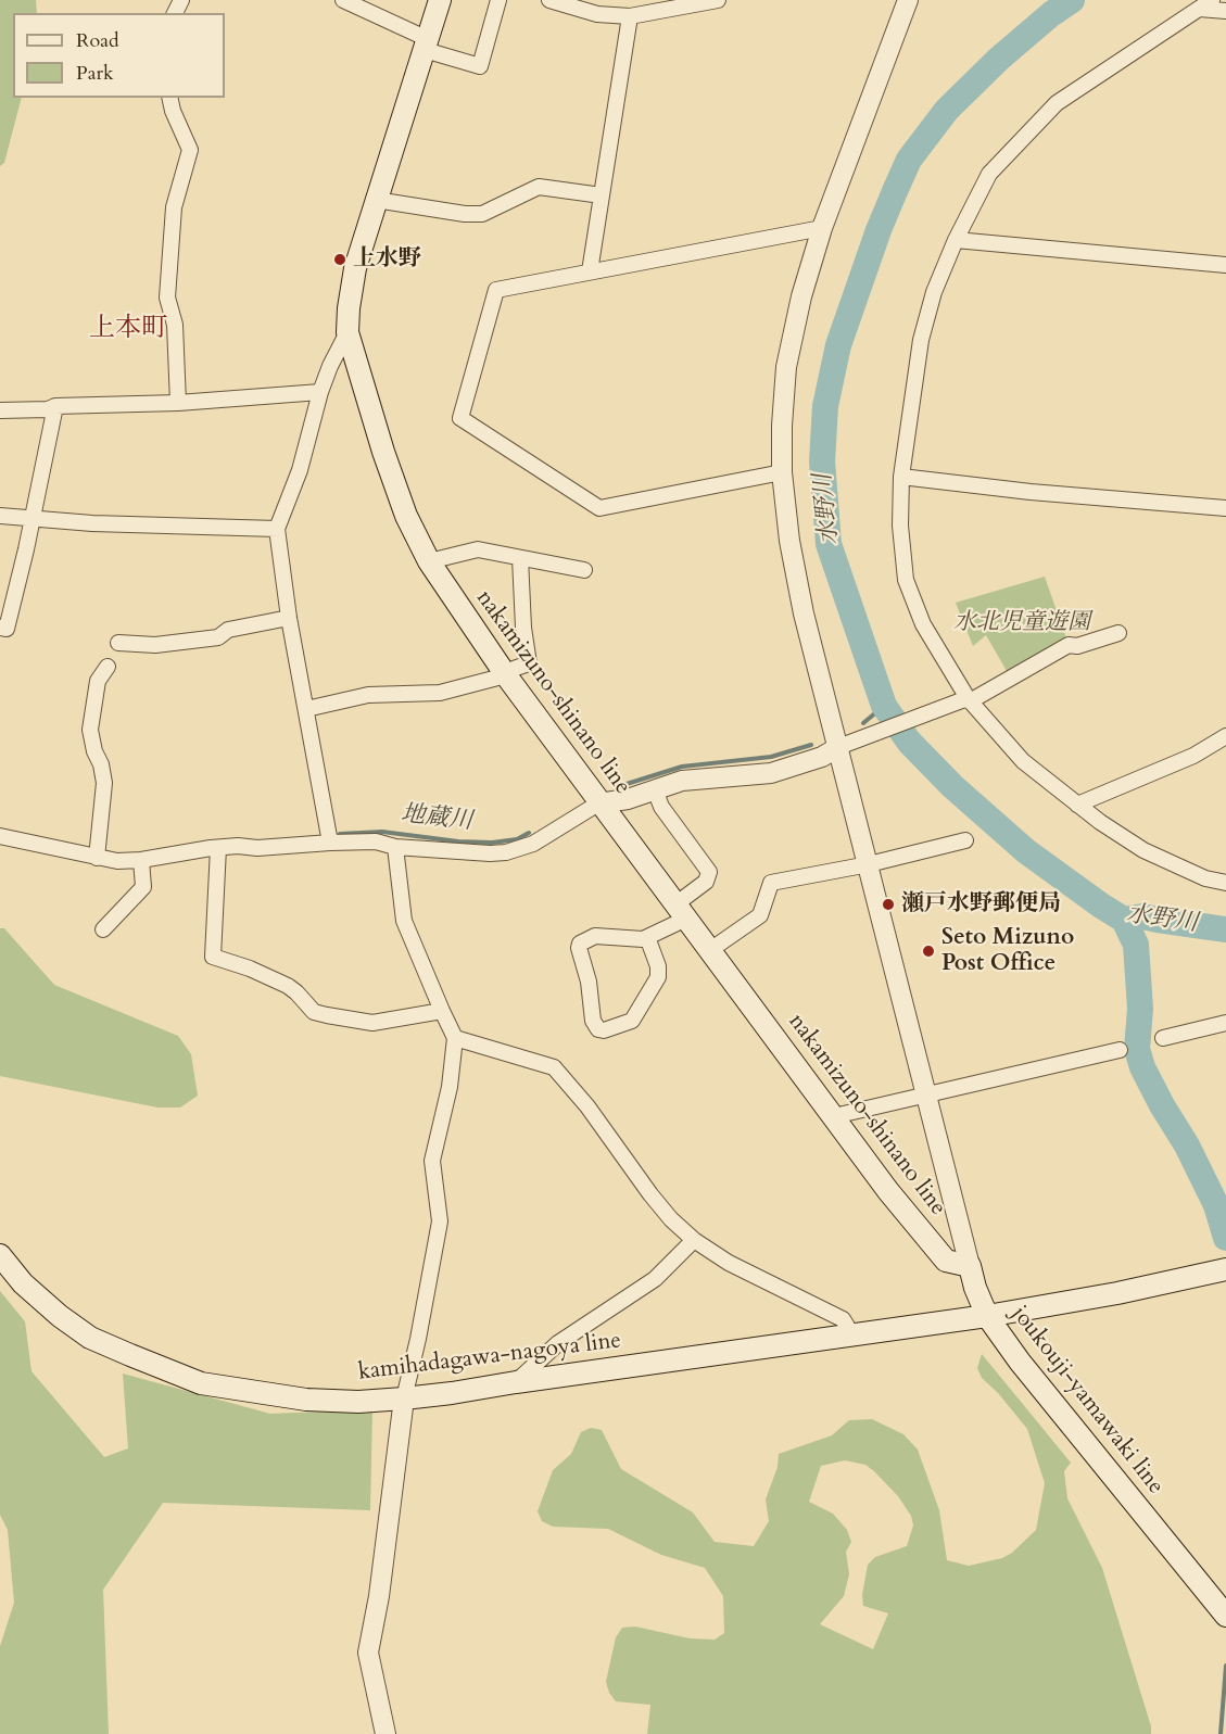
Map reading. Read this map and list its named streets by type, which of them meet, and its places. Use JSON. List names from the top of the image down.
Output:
{
  "streets": {
    "main road": ["nakamizuno-shinano line", "kamihadagawa-nagoya line", "joukouji-yamawaki line"]
  },
  "crossings": [
    ["kamihadagawa-nagoya line", "joukouji-yamawaki line"]
  ],
  "districts": ["上本町"],
  "water": ["水野川", "地蔵川"],
  "parks": ["水北児童遊園"],
  "places": ["上水野", "瀬戸水野郵便局", "Seto Mizuno Post Office"],
  "legend": ["Road", "Park"]
}
